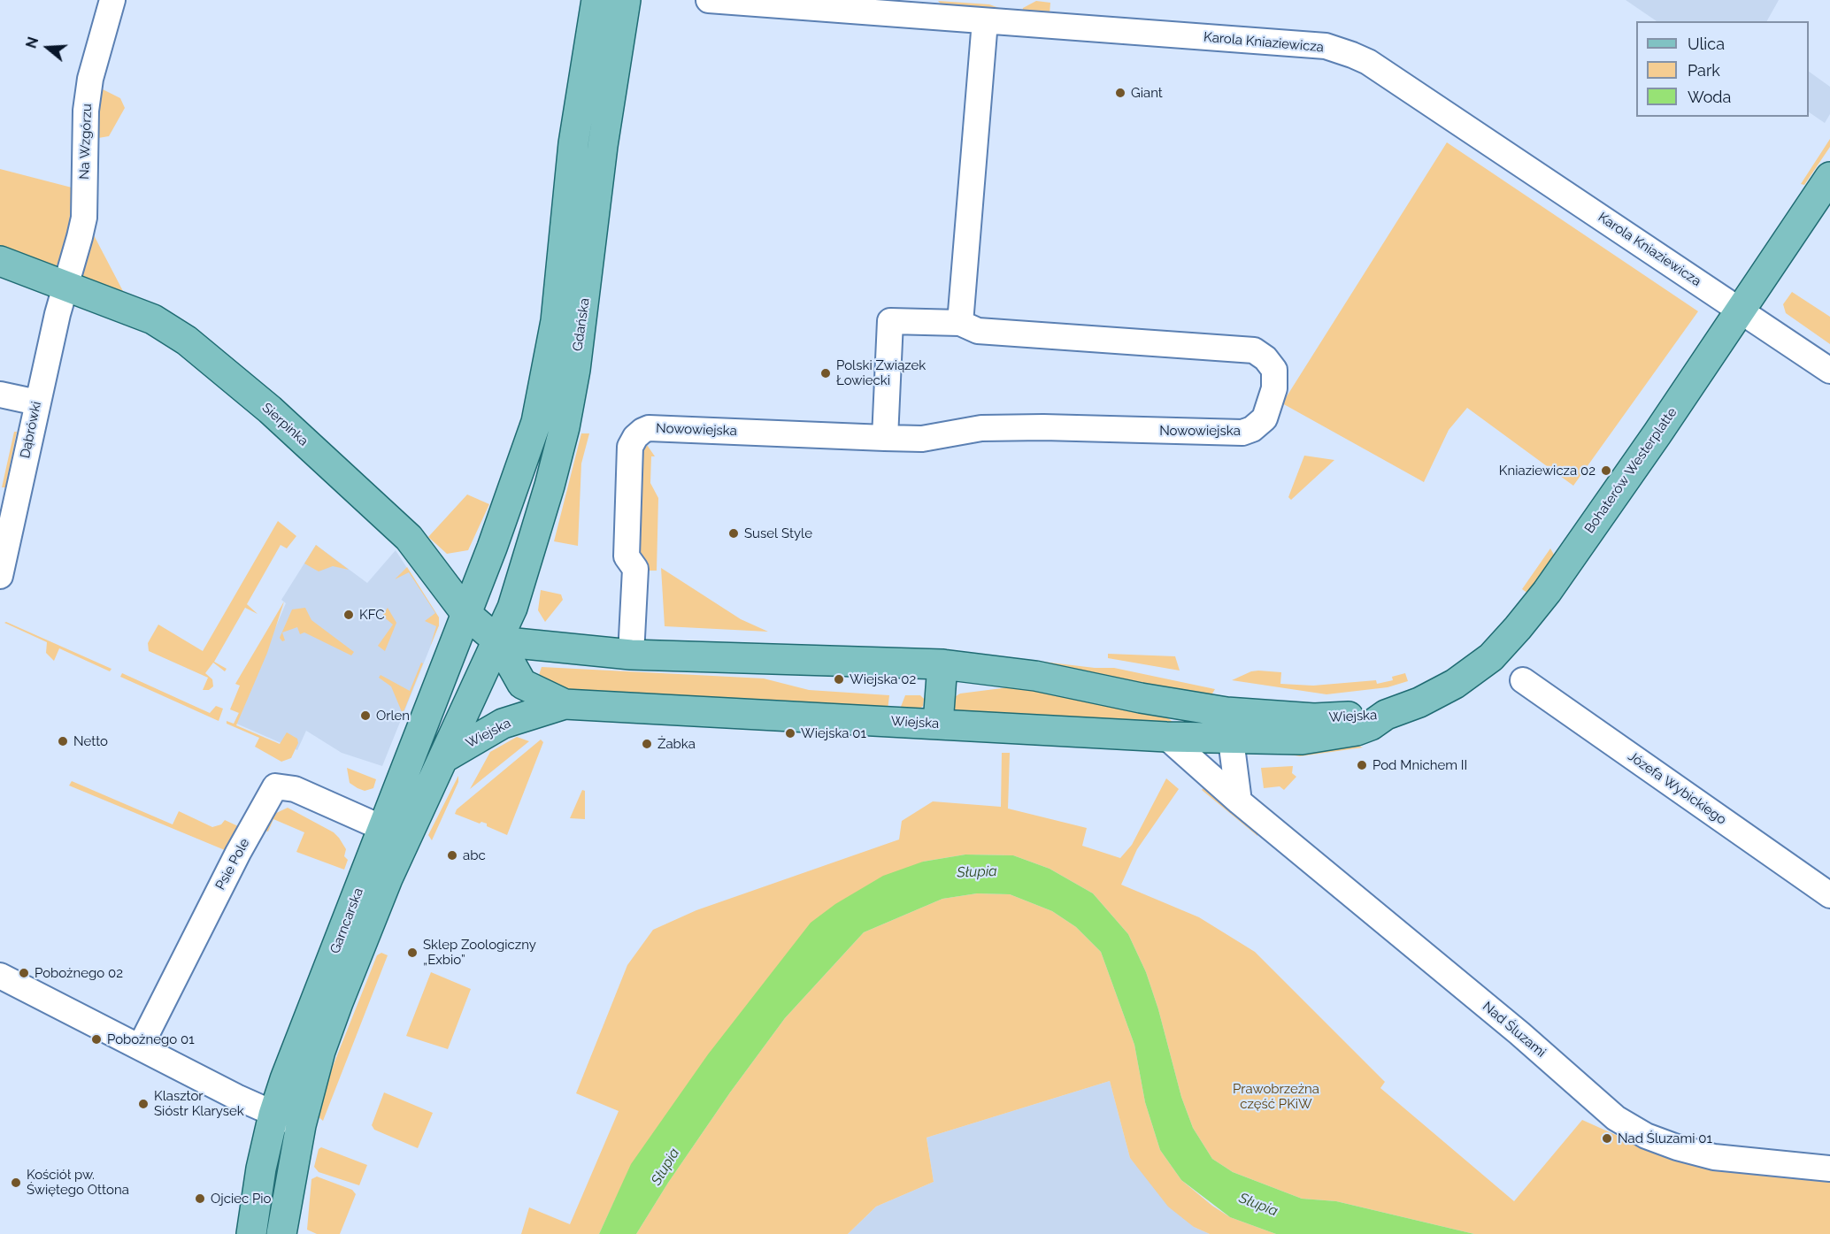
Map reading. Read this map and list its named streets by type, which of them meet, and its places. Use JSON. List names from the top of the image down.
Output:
{
  "streets": {
    "main road": [
      "Gdańska",
      "Sierpinka",
      "Bohaterów Westerplatte",
      "Wiejska",
      "Garncarska"
    ],
    "street": [
      "Karola Kniaziewicza",
      "Na Wzgórzu",
      "Dąbrówki",
      "Nowowiejska",
      "Józefa Wybickiego",
      "Psie Pole",
      "Nad Śluzami"
    ]
  },
  "crossings": [
    ["Karola Kniaziewicza", "Bohaterów Westerplatte"],
    ["Na Wzgórzu", "Sierpinka"],
    ["Na Wzgórzu", "Dąbrówki"],
    ["Gdańska", "Sierpinka"],
    ["Gdańska", "Wiejska"],
    ["Gdańska", "Garncarska"],
    ["Sierpinka", "Dąbrówki"],
    ["Sierpinka", "Wiejska"],
    ["Sierpinka", "Garncarska"],
    ["Nowowiejska", "Wiejska"],
    ["Bohaterów Westerplatte", "Wiejska"],
    ["Wiejska", "Garncarska"],
    ["Wiejska", "Nad Śluzami"],
    ["Psie Pole", "Garncarska"]
  ],
  "water": ["Słupia"],
  "parks": ["Prawobrzeżna część PKiW"],
  "places": [
    "Giant",
    "Polski Związek Łowiecki",
    "Kniaziewicza 02",
    "Susel Style",
    "KFC",
    "Wiejska 02",
    "Orlen",
    "Wiejska 01",
    "Netto",
    "Żabka",
    "Pod Mnichem II",
    "abc",
    "Sklep Zoologiczny „Exbio”",
    "Pobożnego 02",
    "Pobożnego 01",
    "Klasztor Sióstr Klarysek",
    "Nad Śluzami 01",
    "Kościół pw. Świętego Ottona",
    "Ojciec Pio"
  ],
  "legend": ["Ulica", "Park", "Woda"],
  "north": "left"
}
